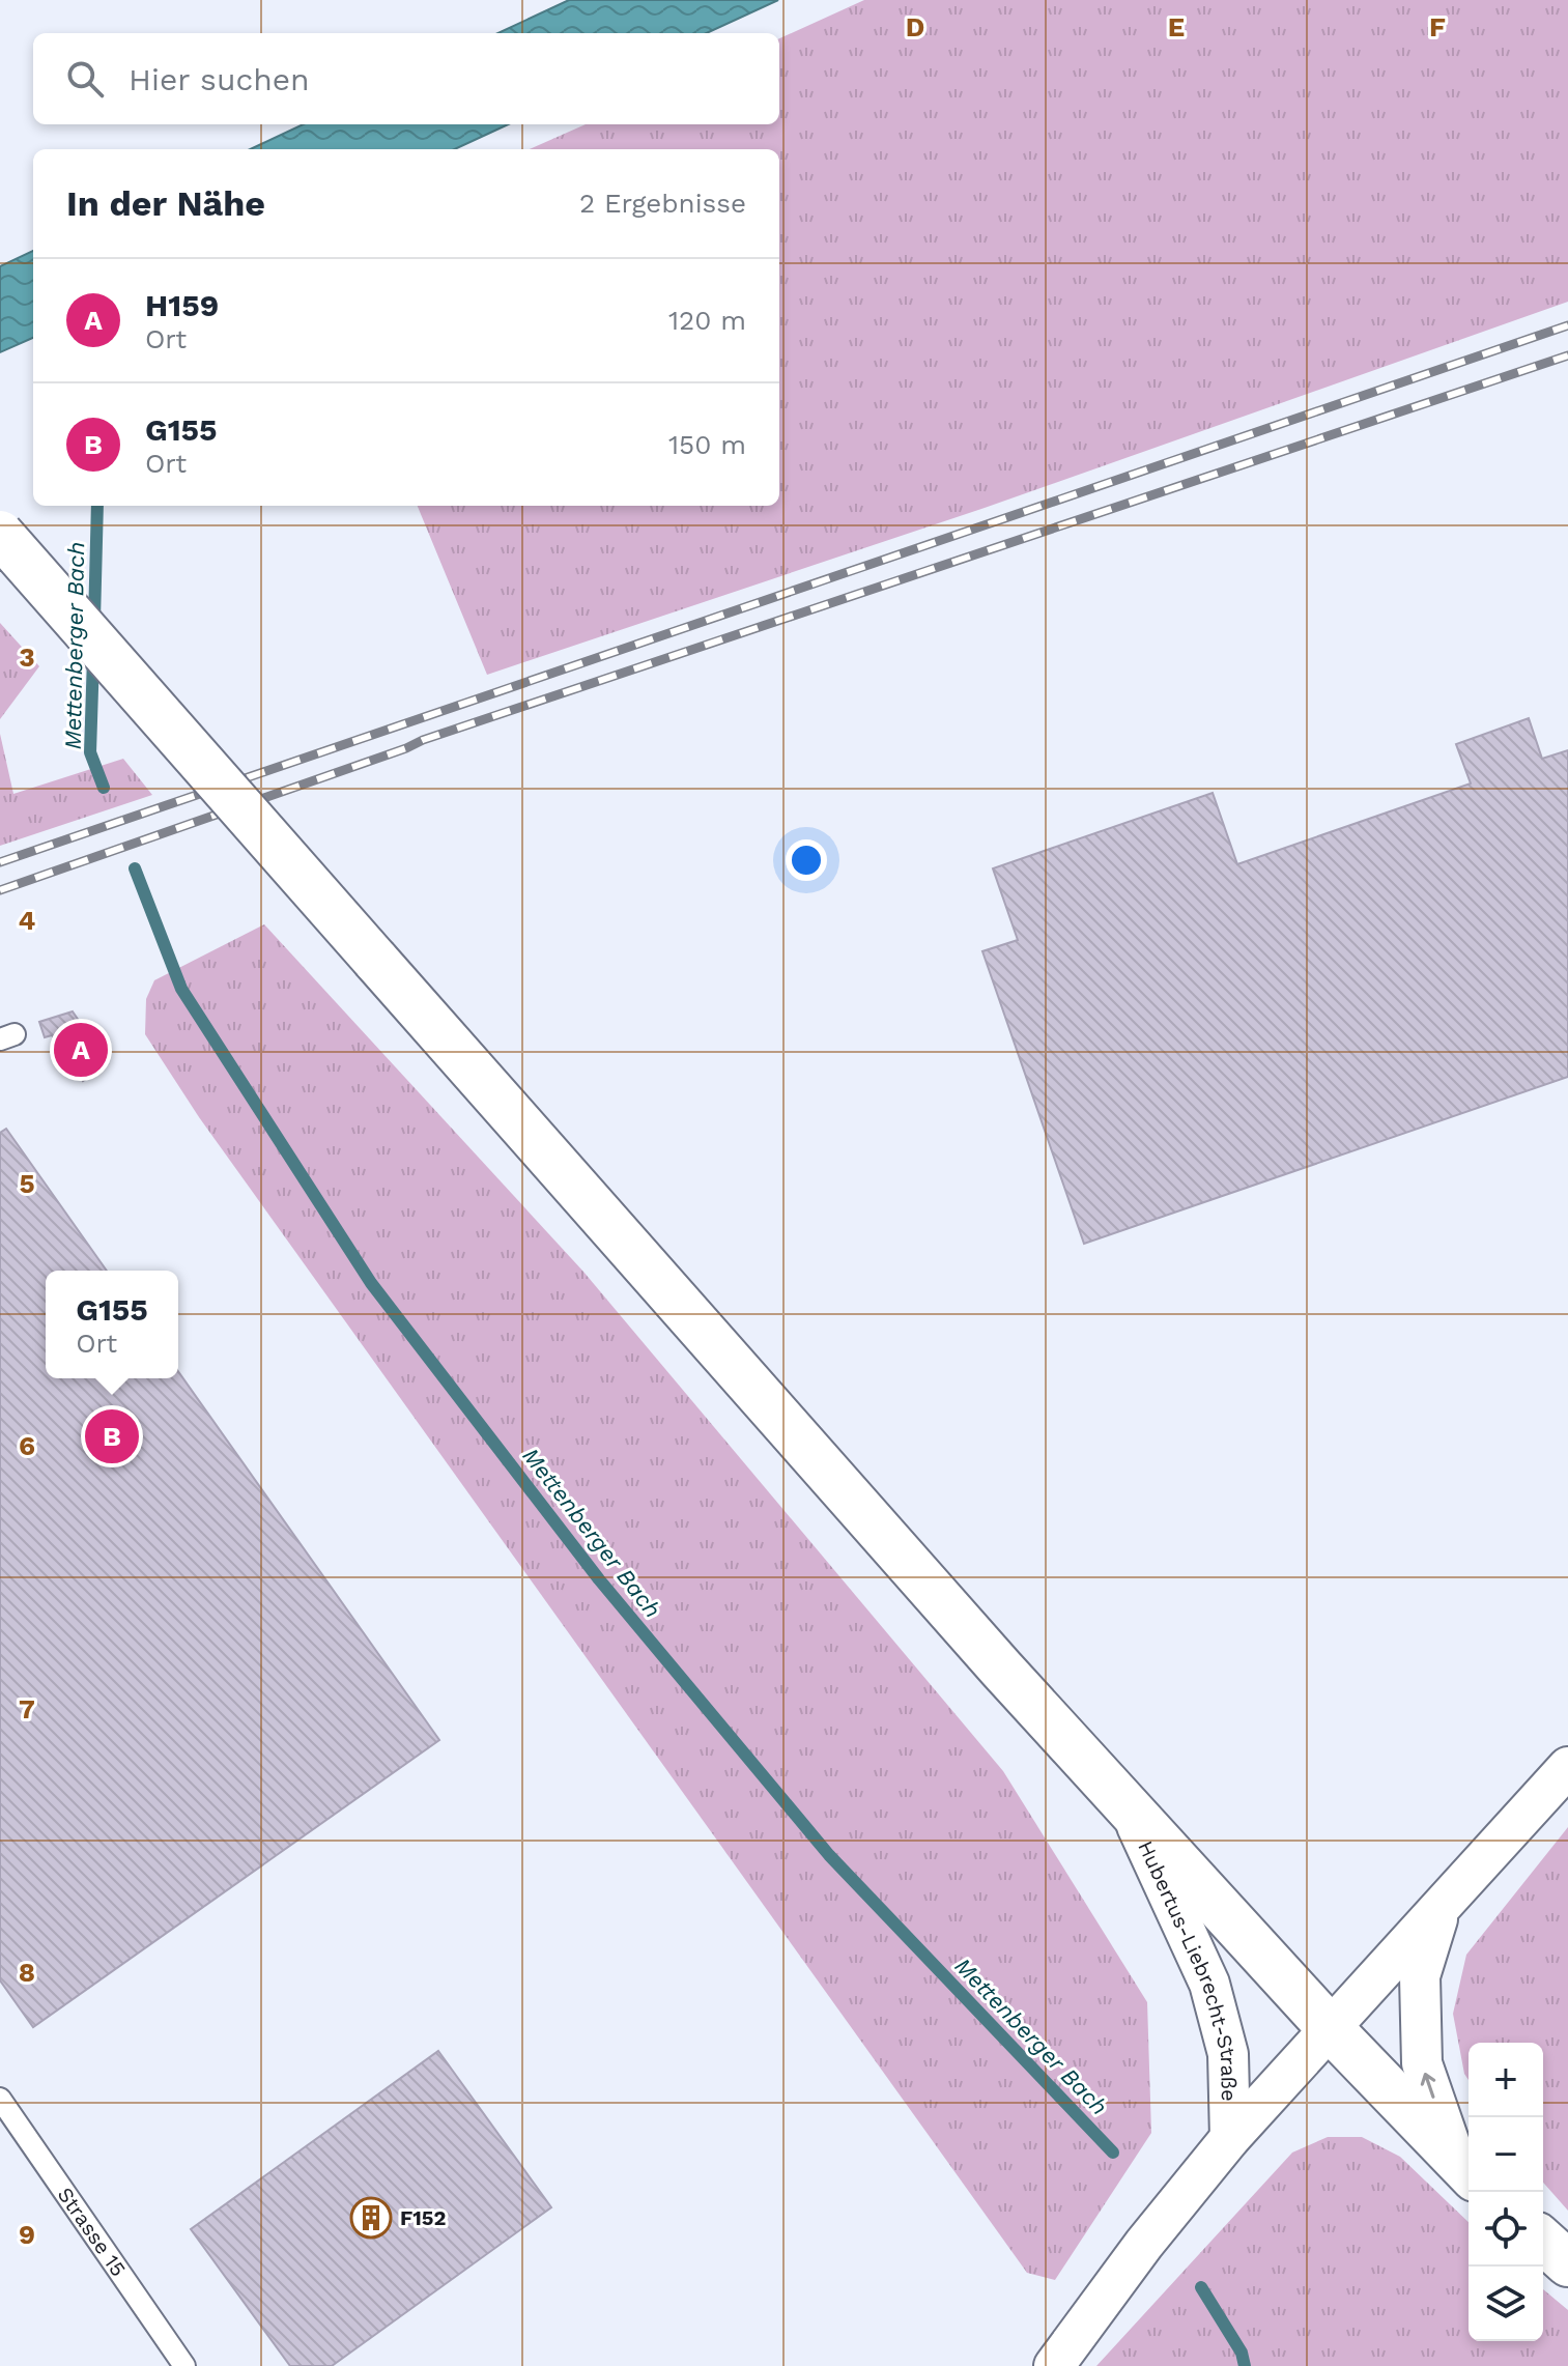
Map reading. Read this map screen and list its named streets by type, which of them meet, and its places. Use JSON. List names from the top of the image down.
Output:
{
  "streets": {
    "street": ["Hubertus-Liebrecht-Straße"],
    "lane": ["Strasse 15"]
  },
  "water": ["Mettenberger Bach"],
  "places": {
    "building": ["F152"]
  },
  "page": {
    "search": "Hier suchen",
    "heading": ["In der Nähe", "2 Ergebnisse"],
    "list": [
      {
        "mark": "A",
        "name": "H159",
        "note": "Ort",
        "value": "120 m"
      },
      {
        "mark": "B",
        "name": "G155",
        "note": "Ort",
        "value": "150 m"
      }
    ],
    "pins": ["A", "B"],
    "popup": ["G155", "Ort"],
    "map_buttons": ["+", "−"]
  },
  "grid": {
    "columns": ["D", "E", "F"],
    "rows": [
      "3",
      "4",
      "5",
      "6",
      "7",
      "8",
      "9"
    ]
  }
}
